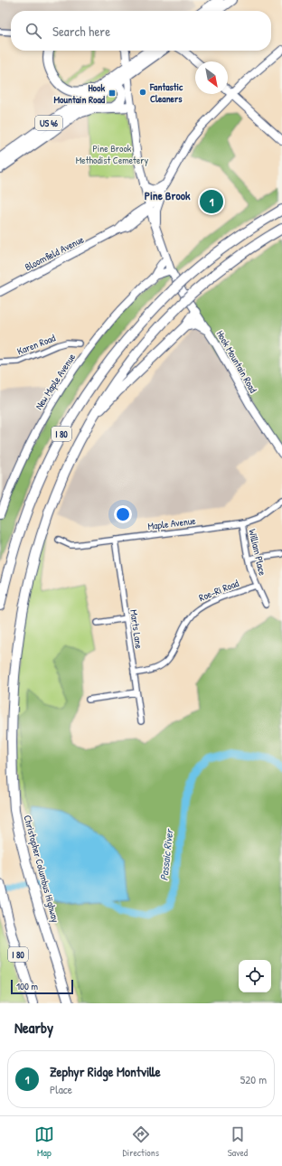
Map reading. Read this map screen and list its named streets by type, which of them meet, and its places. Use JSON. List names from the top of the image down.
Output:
{
  "streets": {
    "highway": ["US 46", "I 80", "Christopher Columbus Highway"],
    "main road": ["Bloomfield Avenue", "Hook Mountain Road", "New Maple Avenue"],
    "street": [
      "Karen Road",
      "Maple Avenue",
      "William Place",
      "Roe-Ri Road",
      "Marts Lane"
    ]
  },
  "crossings": [
    ["US 46", "Hook Mountain Road"],
    ["Bloomfield Avenue", "Hook Mountain Road"],
    ["Hook Mountain Road", "New Maple Avenue"],
    ["Maple Avenue", "William Place"],
    ["Maple Avenue", "Marts Lane"],
    ["William Place", "Roe-Ri Road"],
    ["Roe-Ri Road", "Marts Lane"]
  ],
  "districts": ["Pine Brook"],
  "water": ["Passaic River"],
  "parks": ["Pine Brook Methodist Cemetery"],
  "places": {
    "other": ["Fantastic Cleaners"],
    "transit": ["Hook Mountain Road"]
  },
  "scale_bar": "100 m",
  "north": "bottom right",
  "page": {
    "search": "Search here",
    "pins": "1",
    "scale": "100 m",
    "heading": "Nearby",
    "list": [
      {
        "mark": "1",
        "name": "Zephyr Ridge Montville",
        "note": "Place",
        "value": "520 m"
      }
    ],
    "nav": ["Map", "Directions", "Saved"]
  }
}
